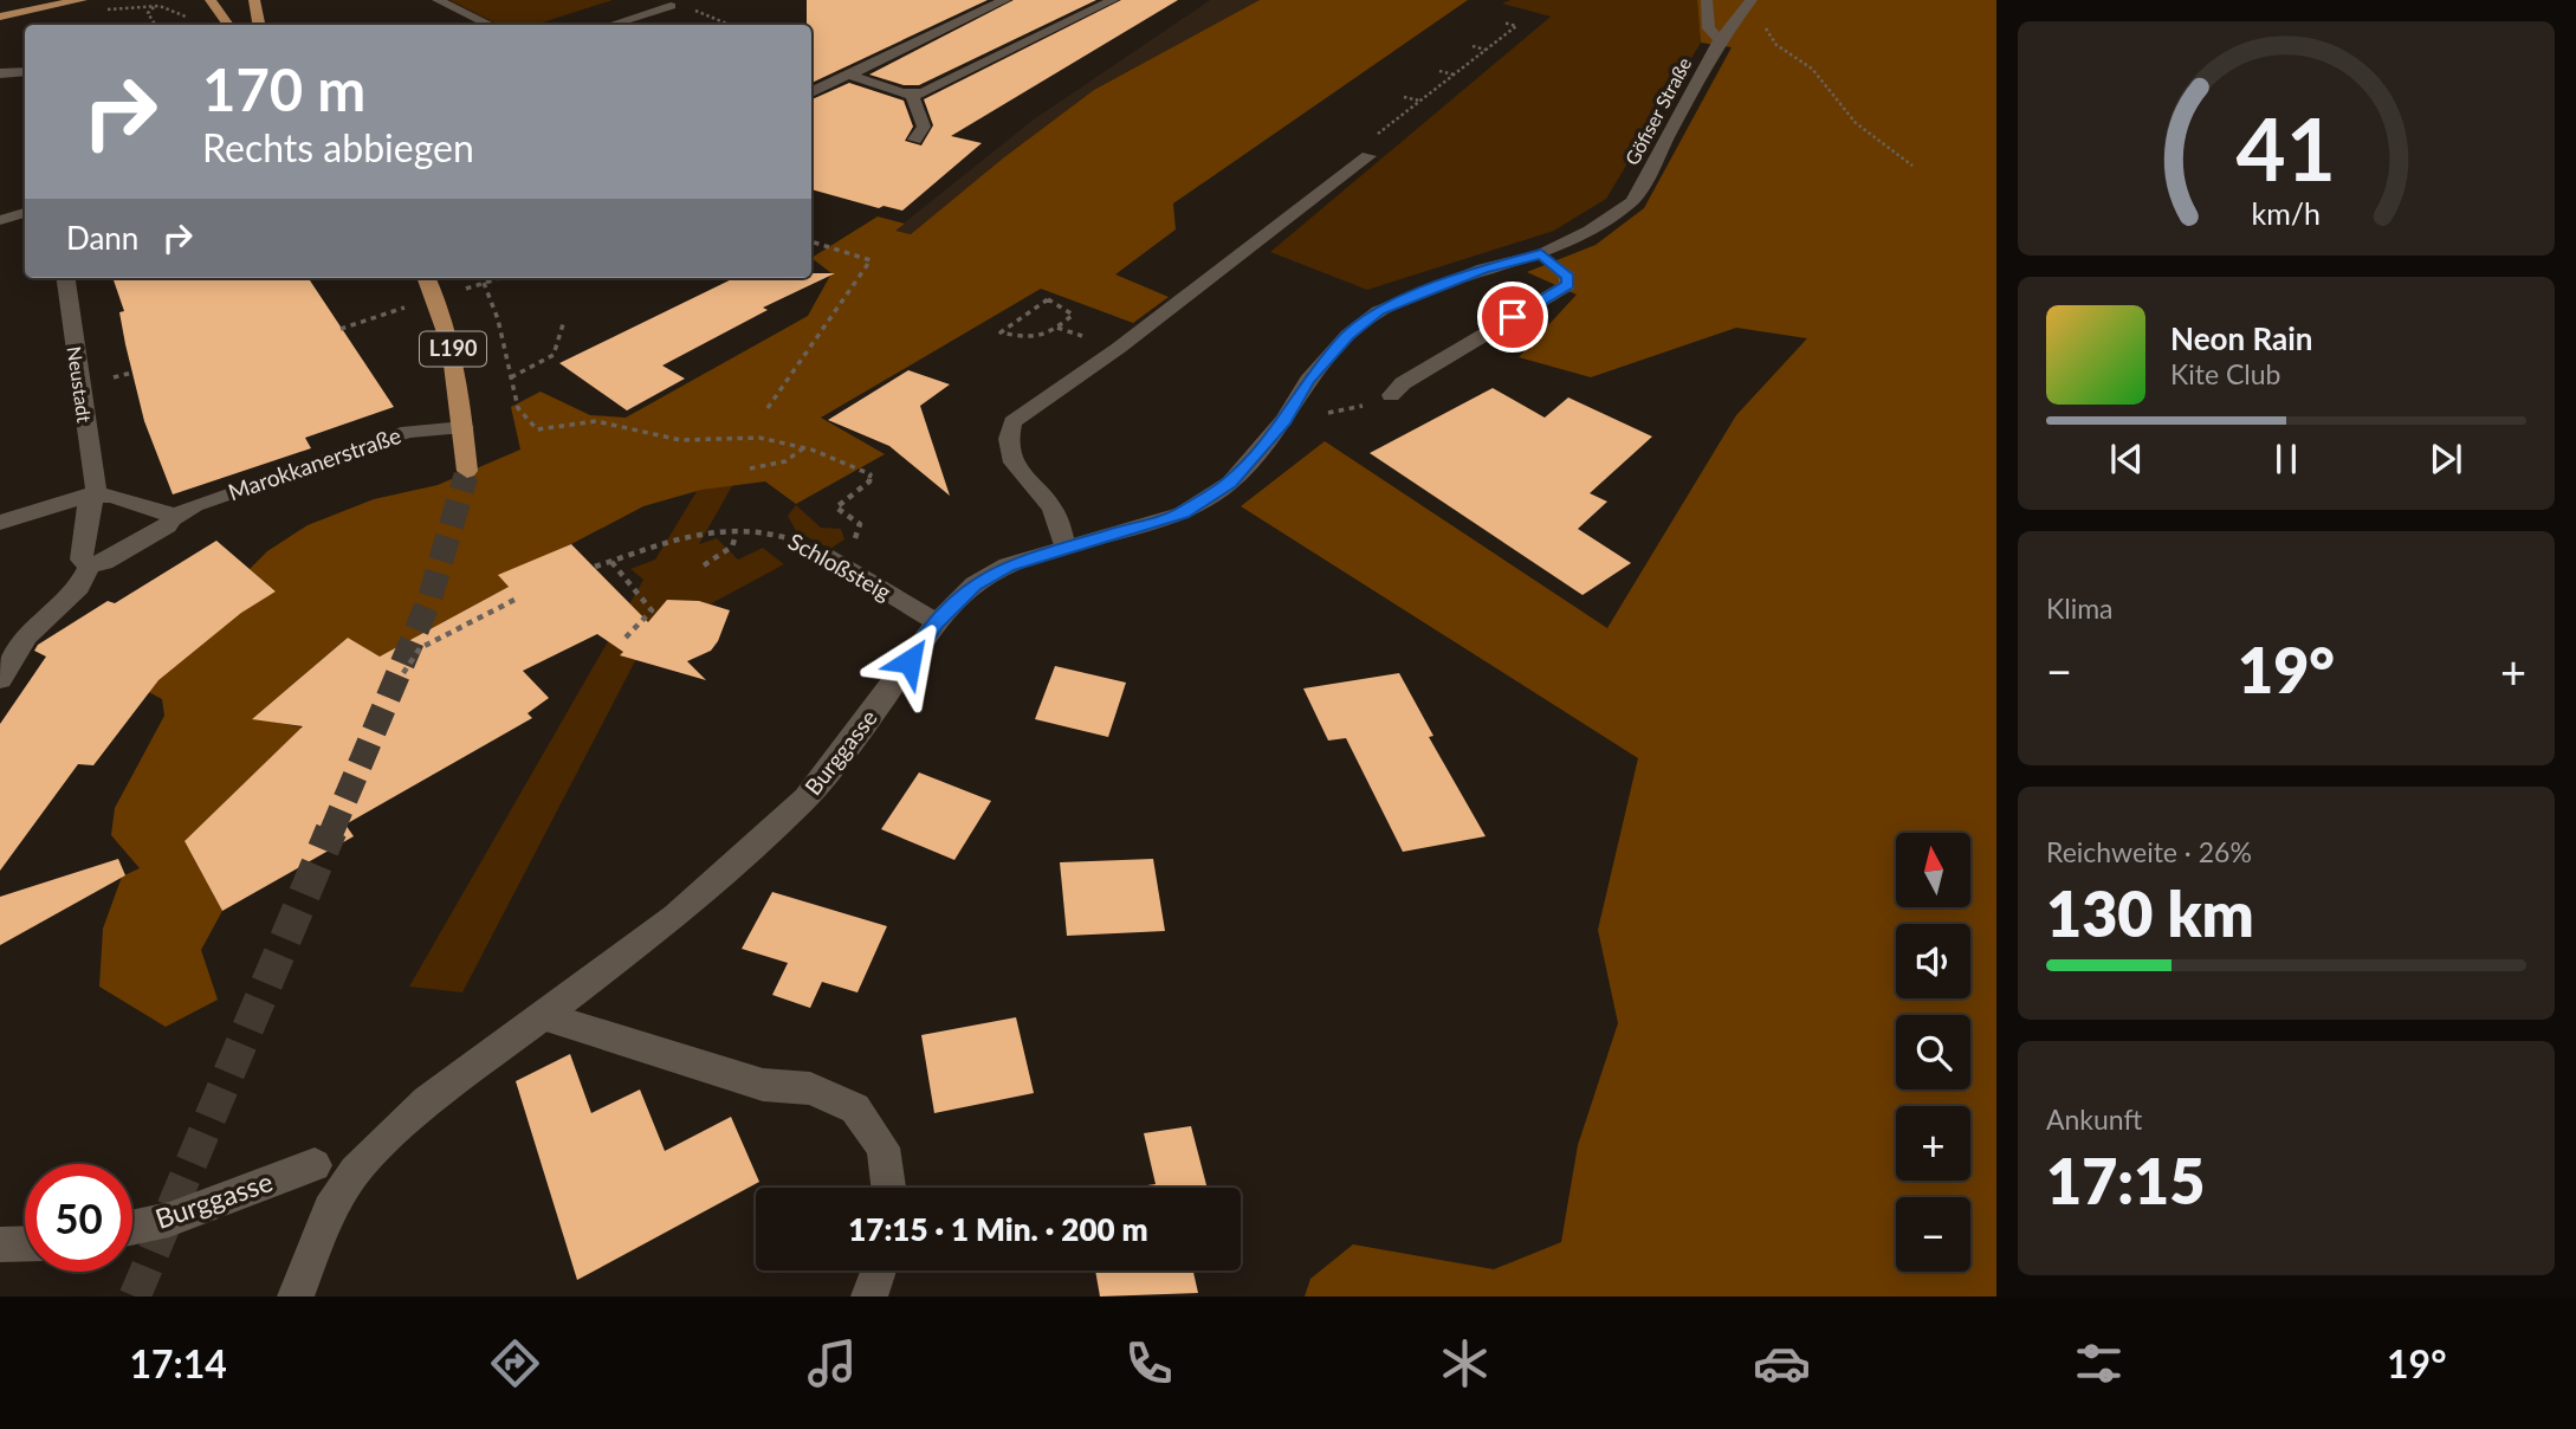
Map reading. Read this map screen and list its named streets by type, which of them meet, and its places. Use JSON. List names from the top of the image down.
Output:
{
  "streets": {
    "main road": ["L190"],
    "street": [
      "Göfiser Straße",
      "Neustadt",
      "Marokkanerstraße",
      "Schloßsteig",
      "Burggasse"
    ]
  },
  "crossings": [
    ["Göfiser Straße", "Burggasse"],
    ["L190", "Marokkanerstraße"],
    ["Schloßsteig", "Burggasse"]
  ],
  "north": "top",
  "page": {
    "turn": ["170 m", "Rechts abbiegen"],
    "then": "Dann",
    "song": ["Neon Rain", "Kite Club"],
    "tile": [
      "Klima",
      ["Reichweite · 26%", "130 km"],
      ["Ankunft", "17:15"]
    ],
    "heat": ["−", "19°", "+"],
    "map_buttons": ["+", "−"],
    "limit": "50",
    "trip": "17:15 · 1 Min. · 200 m",
    "tabs": ["17:14", "19°"],
    "gauge": ["41", "km/h"]
  }
}
